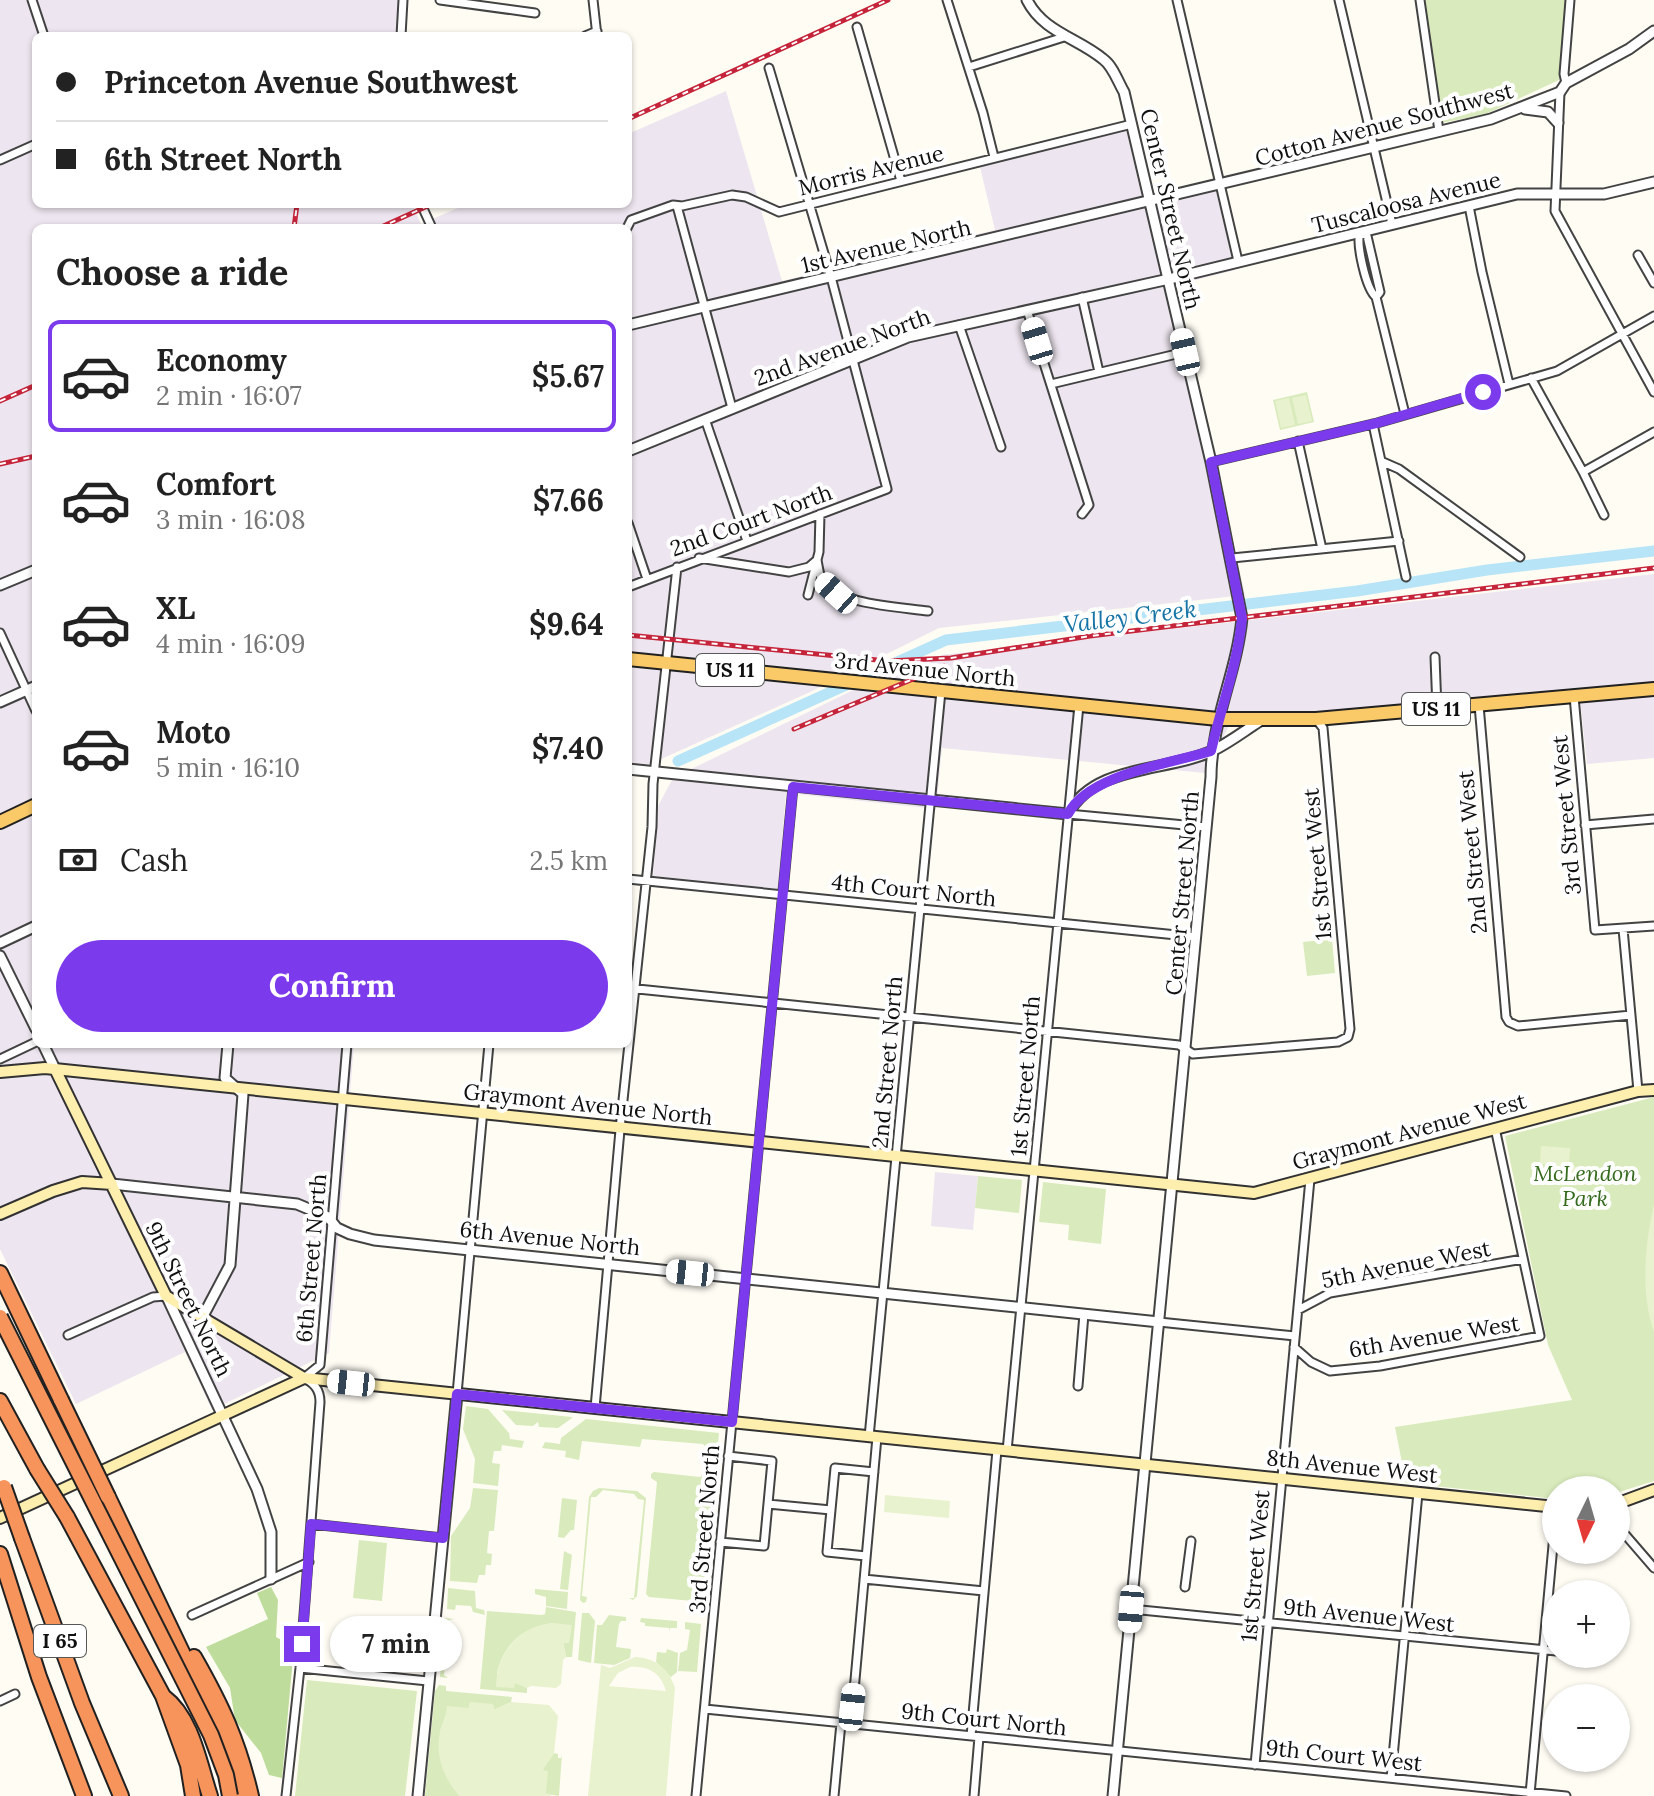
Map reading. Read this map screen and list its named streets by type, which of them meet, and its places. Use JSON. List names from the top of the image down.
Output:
{
  "streets": {
    "highway": ["I 65"],
    "main road": [
      "3rd Avenue North",
      "US 11",
      "Graymont Avenue North",
      "Graymont Avenue West",
      "6th Avenue North",
      "9th Street North",
      "8th Avenue West"
    ],
    "street": [
      "Cotton Avenue Southwest",
      "Morris Avenue",
      "Tuscaloosa Avenue",
      "Center Street North",
      "1st Avenue North",
      "2nd Avenue North",
      "2nd Court North",
      "3rd Street West",
      "2nd Street West",
      "1st Street West",
      "4th Court North",
      "2nd Street North",
      "1st Street North",
      "6th Street North",
      "5th Avenue West",
      "6th Avenue West",
      "3rd Street North",
      "9th Avenue West",
      "9th Court North",
      "9th Court West"
    ]
  },
  "crossings": [
    ["Cotton Avenue Southwest", "Center Street North"],
    ["Cotton Avenue Southwest", "1st Avenue North"],
    ["Morris Avenue", "Center Street North"],
    ["Tuscaloosa Avenue", "Center Street North"],
    ["Tuscaloosa Avenue", "2nd Avenue North"],
    ["Center Street North", "1st Avenue North"],
    ["Center Street North", "2nd Avenue North"],
    ["Center Street North", "3rd Avenue North"],
    ["Center Street North", "US 11"],
    ["Center Street North", "1st Street West"],
    ["Center Street North", "4th Court North"],
    ["Center Street North", "Graymont Avenue North"],
    ["Center Street North", "Graymont Avenue West"],
    ["Center Street North", "6th Avenue North"],
    ["Center Street North", "8th Avenue West"],
    ["Center Street North", "9th Avenue West"],
    ["Center Street North", "9th Court North"],
    ["Center Street North", "9th Court West"],
    ["2nd Avenue North", "2nd Court North"],
    ["3rd Avenue North", "US 11"],
    ["3rd Avenue North", "2nd Street North"],
    ["3rd Avenue North", "1st Street North"],
    ["US 11", "3rd Street West"],
    ["US 11", "2nd Street West"],
    ["US 11", "1st Street West"],
    ["1st Street West", "Graymont Avenue West"],
    ["1st Street West", "5th Avenue West"],
    ["1st Street West", "6th Avenue West"],
    ["1st Street West", "8th Avenue West"],
    ["1st Street West", "9th Avenue West"],
    ["1st Street West", "9th Court West"],
    ["4th Court North", "2nd Street North"],
    ["4th Court North", "1st Street North"],
    ["4th Court North", "3rd Street North"],
    ["2nd Street North", "Graymont Avenue North"],
    ["2nd Street North", "6th Avenue North"],
    ["2nd Street North", "8th Avenue West"],
    ["2nd Street North", "9th Court North"],
    ["1st Street North", "Graymont Avenue North"],
    ["1st Street North", "6th Avenue North"],
    ["1st Street North", "8th Avenue West"],
    ["1st Street North", "9th Court North"],
    ["Graymont Avenue North", "Graymont Avenue West"],
    ["Graymont Avenue North", "6th Street North"],
    ["Graymont Avenue North", "9th Street North"],
    ["Graymont Avenue North", "3rd Street North"],
    ["6th Avenue North", "6th Street North"],
    ["6th Avenue North", "9th Street North"],
    ["6th Avenue North", "3rd Street North"],
    ["6th Street North", "8th Avenue West"],
    ["5th Avenue West", "6th Avenue West"],
    ["8th Avenue West", "3rd Street North"],
    ["3rd Street North", "9th Court North"],
    ["9th Court North", "9th Court West"]
  ],
  "water": ["Valley Creek"],
  "parks": ["McLendon Park"],
  "north": "bottom",
  "page": {
    "banner": ["Princeton Avenue Southwest", "6th Street North"],
    "heading": "Choose a ride",
    "list": [
      {
        "name": "Economy",
        "note": "2 min · 16:07",
        "value": "$5.67"
      },
      {
        "name": "Comfort",
        "note": "3 min · 16:08",
        "value": "$7.66"
      },
      {
        "name": "XL",
        "note": "4 min · 16:09",
        "value": "$9.64"
      },
      {
        "name": "Moto",
        "note": "5 min · 16:10",
        "value": "$7.40"
      }
    ],
    "pay": ["Cash", "2.5 km"],
    "buttons": "Confirm",
    "map_buttons": ["+", "−"],
    "bubble": "7 min"
  }
}
